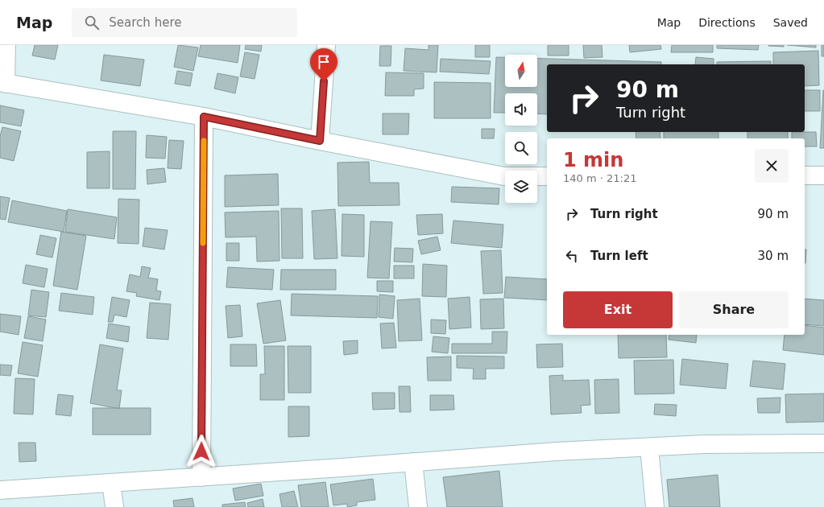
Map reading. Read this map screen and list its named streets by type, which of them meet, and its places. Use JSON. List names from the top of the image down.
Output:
{
  "north": "top",
  "page": {
    "header": "Map",
    "search": "Search here",
    "nav": ["Map", "Directions", "Saved"],
    "turn": ["90 m", "Turn right"],
    "heading": ["1 min", "140 m · 21:21"],
    "list": [
      {
        "name": "Turn right",
        "value": "90 m"
      },
      {
        "name": "Turn left",
        "value": "30 m"
      }
    ],
    "buttons": ["Exit", "Share"]
  }
}
